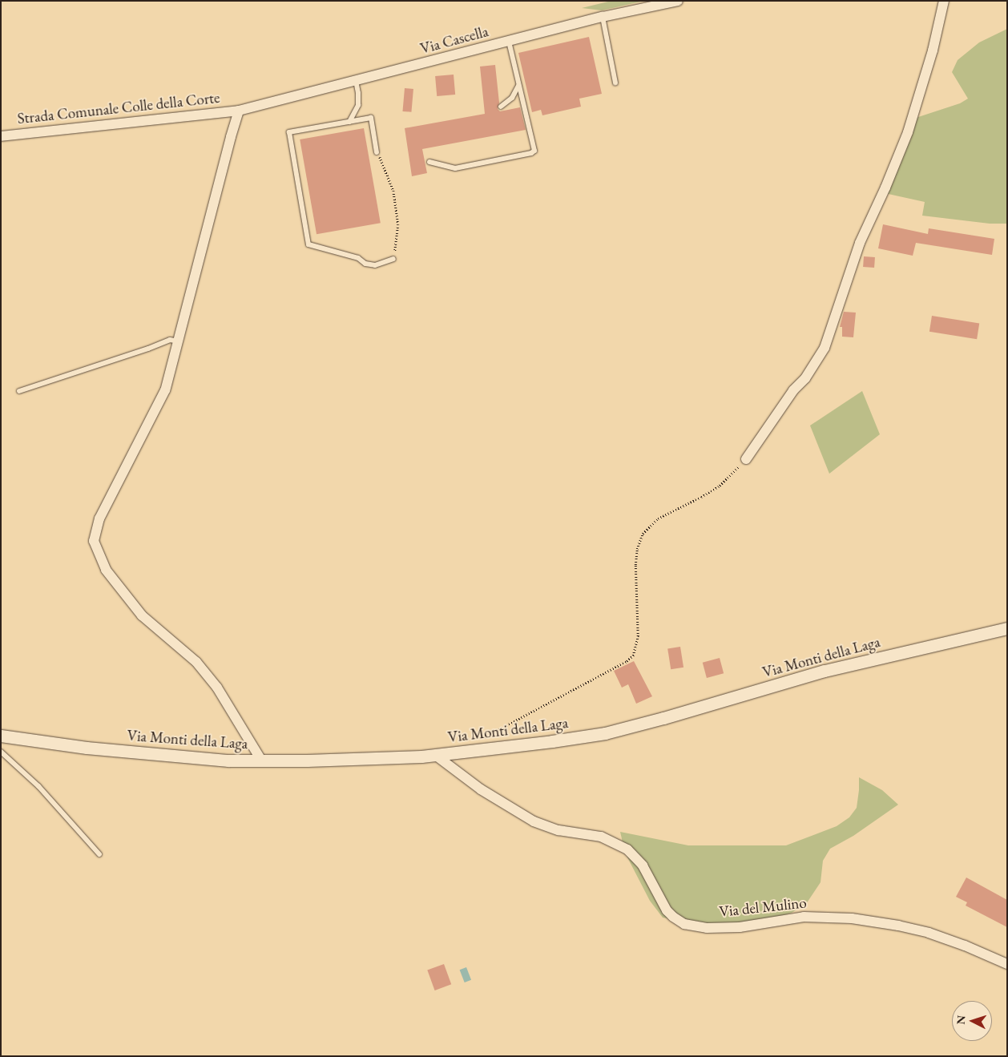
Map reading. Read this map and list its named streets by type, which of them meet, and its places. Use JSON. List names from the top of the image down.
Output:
{
  "streets": {
    "street": [
      "Via Cascella",
      "Strada Comunale Colle della Corte",
      "Via Monti della Laga",
      "Via del Mulino"
    ]
  },
  "crossings": [
    ["Via Cascella", "Strada Comunale Colle della Corte"],
    ["Via Monti della Laga", "Via del Mulino"]
  ],
  "north": "left"
}
